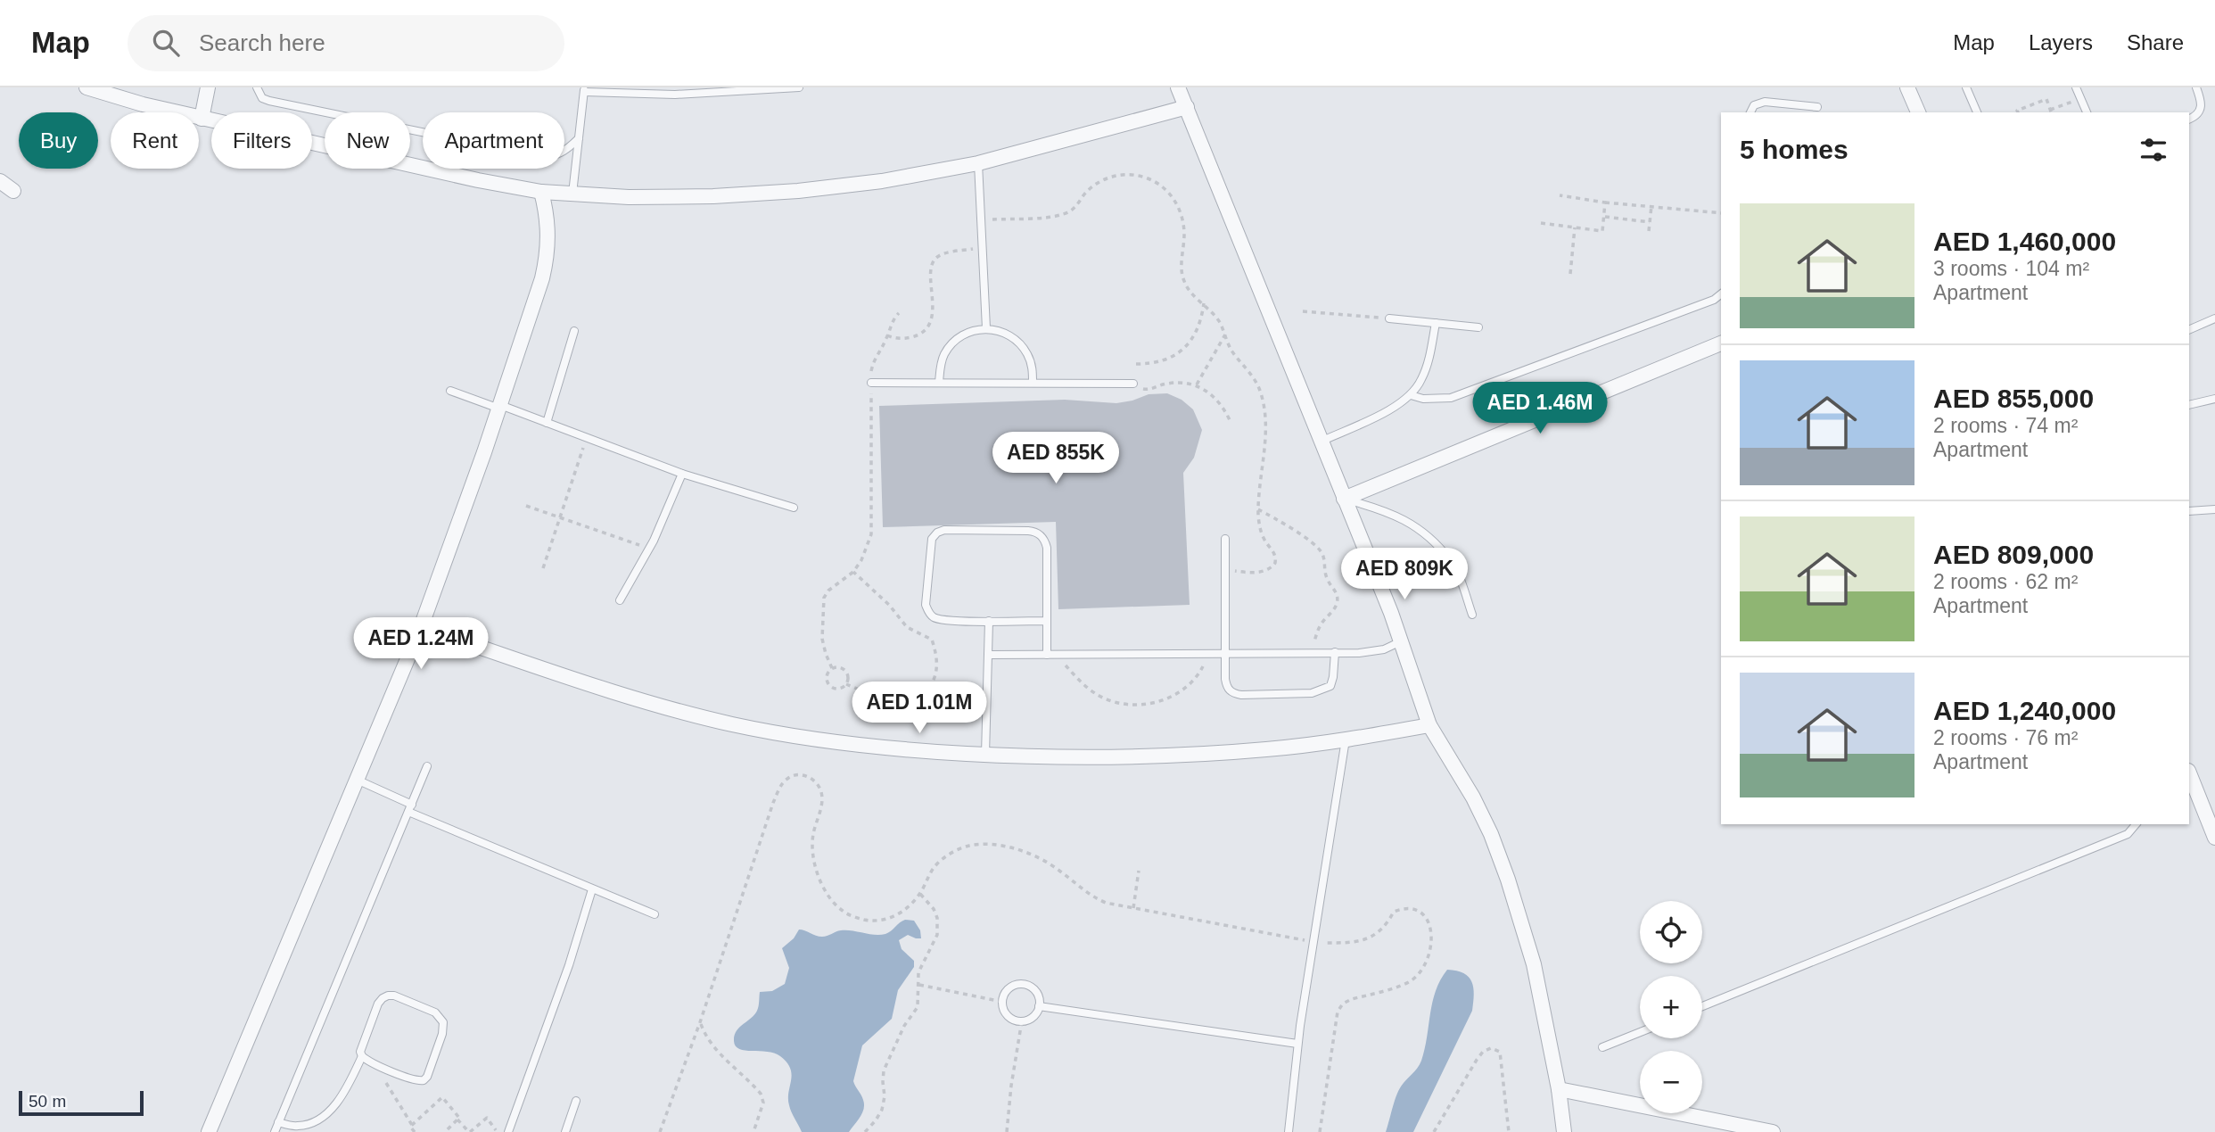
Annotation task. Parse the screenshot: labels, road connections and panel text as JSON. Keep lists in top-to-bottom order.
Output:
{
  "scale_bar": "50 m",
  "page": {
    "header": "Map",
    "search": "Search here",
    "nav": ["Map", "Layers", "Share"],
    "chip": [
      "Buy",
      "Rent",
      "Filters",
      "New",
      "Apartment"
    ],
    "heading": "5 homes",
    "list": [
      {
        "name": "AED 1,460,000",
        "note": "3 rooms · 104 m² · Apartment"
      },
      {
        "name": "AED 855,000",
        "note": "2 rooms · 74 m² · Apartment"
      },
      {
        "name": "AED 809,000",
        "note": "2 rooms · 62 m² · Apartment"
      },
      {
        "name": "AED 1,240,000",
        "note": "2 rooms · 76 m² · Apartment"
      }
    ],
    "price": [
      "AED 1.46M",
      "AED 855K",
      "AED 809K",
      "AED 1.24M",
      "AED 1.01M"
    ],
    "map_buttons": ["+", "−"],
    "scale": "50 m"
  }
}
